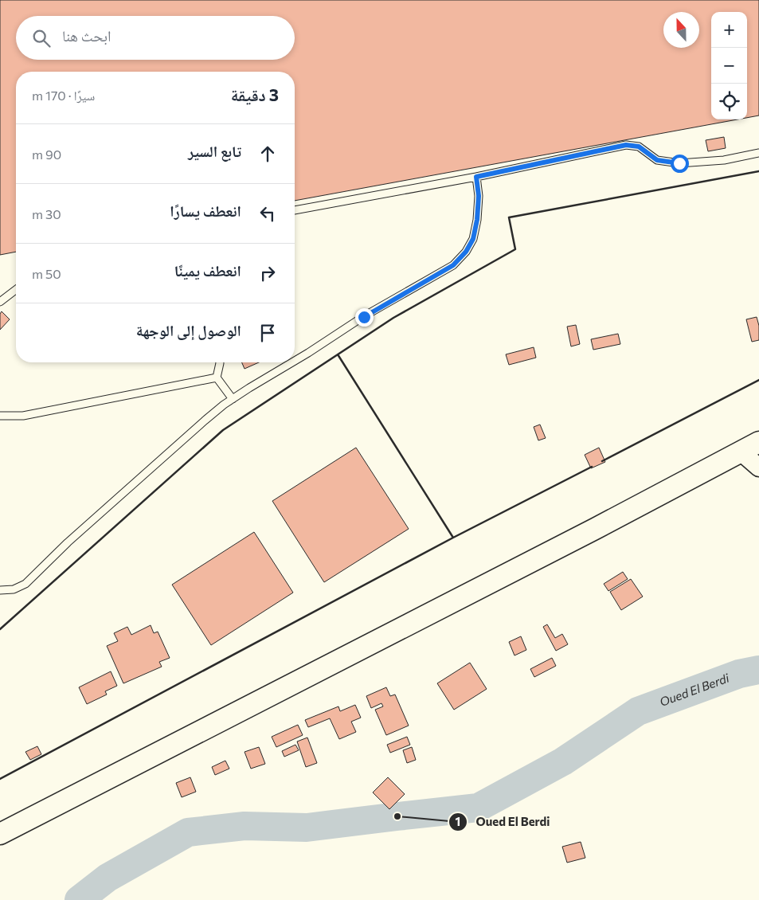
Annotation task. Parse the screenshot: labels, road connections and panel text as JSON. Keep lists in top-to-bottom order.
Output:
{
  "water": ["Oued El Berdi"],
  "places": ["Oued El Berdi"],
  "north": "top",
  "page": {
    "map_buttons": ["+", "−"],
    "search": "ابحث هنا",
    "heading": ["3 دقيقة", "سيرًا · 170 m"],
    "list": [
      ["تابع السير", "90 m"],
      ["انعطف يسارًا", "30 m"],
      ["انعطف يمينًا", "50 m"],
      "الوصول إلى الوجهة"
    ]
  }
}
